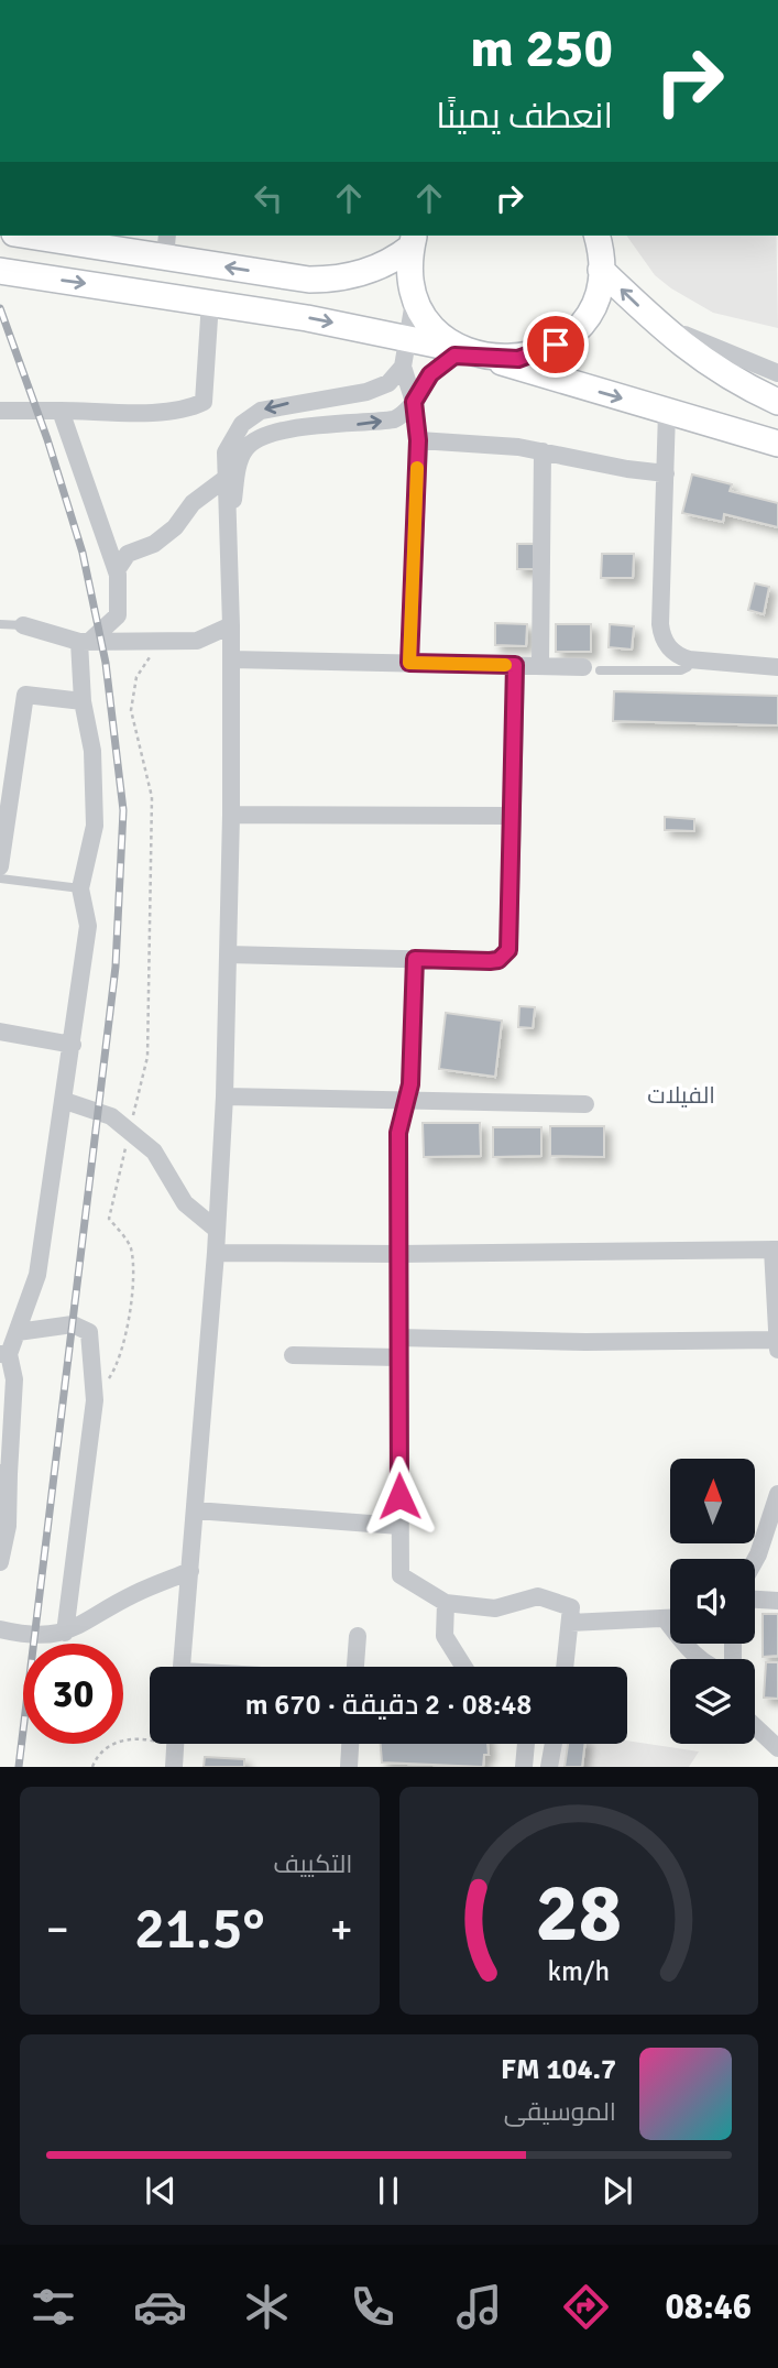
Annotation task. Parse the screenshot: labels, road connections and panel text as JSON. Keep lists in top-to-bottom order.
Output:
{
  "districts": ["الفيلات"],
  "north": "top",
  "page": {
    "turn": ["250 m", "انعطف يمينًا"],
    "limit": "30",
    "trip": "08:48 · 2 دقيقة · 670 m",
    "tile": "التكييف",
    "heat": ["−", "21.5°", "+"],
    "song": ["104.7 FM", "الموسيقى"],
    "tabs": "08:46",
    "gauge": ["28", "km/h"]
  }
}
